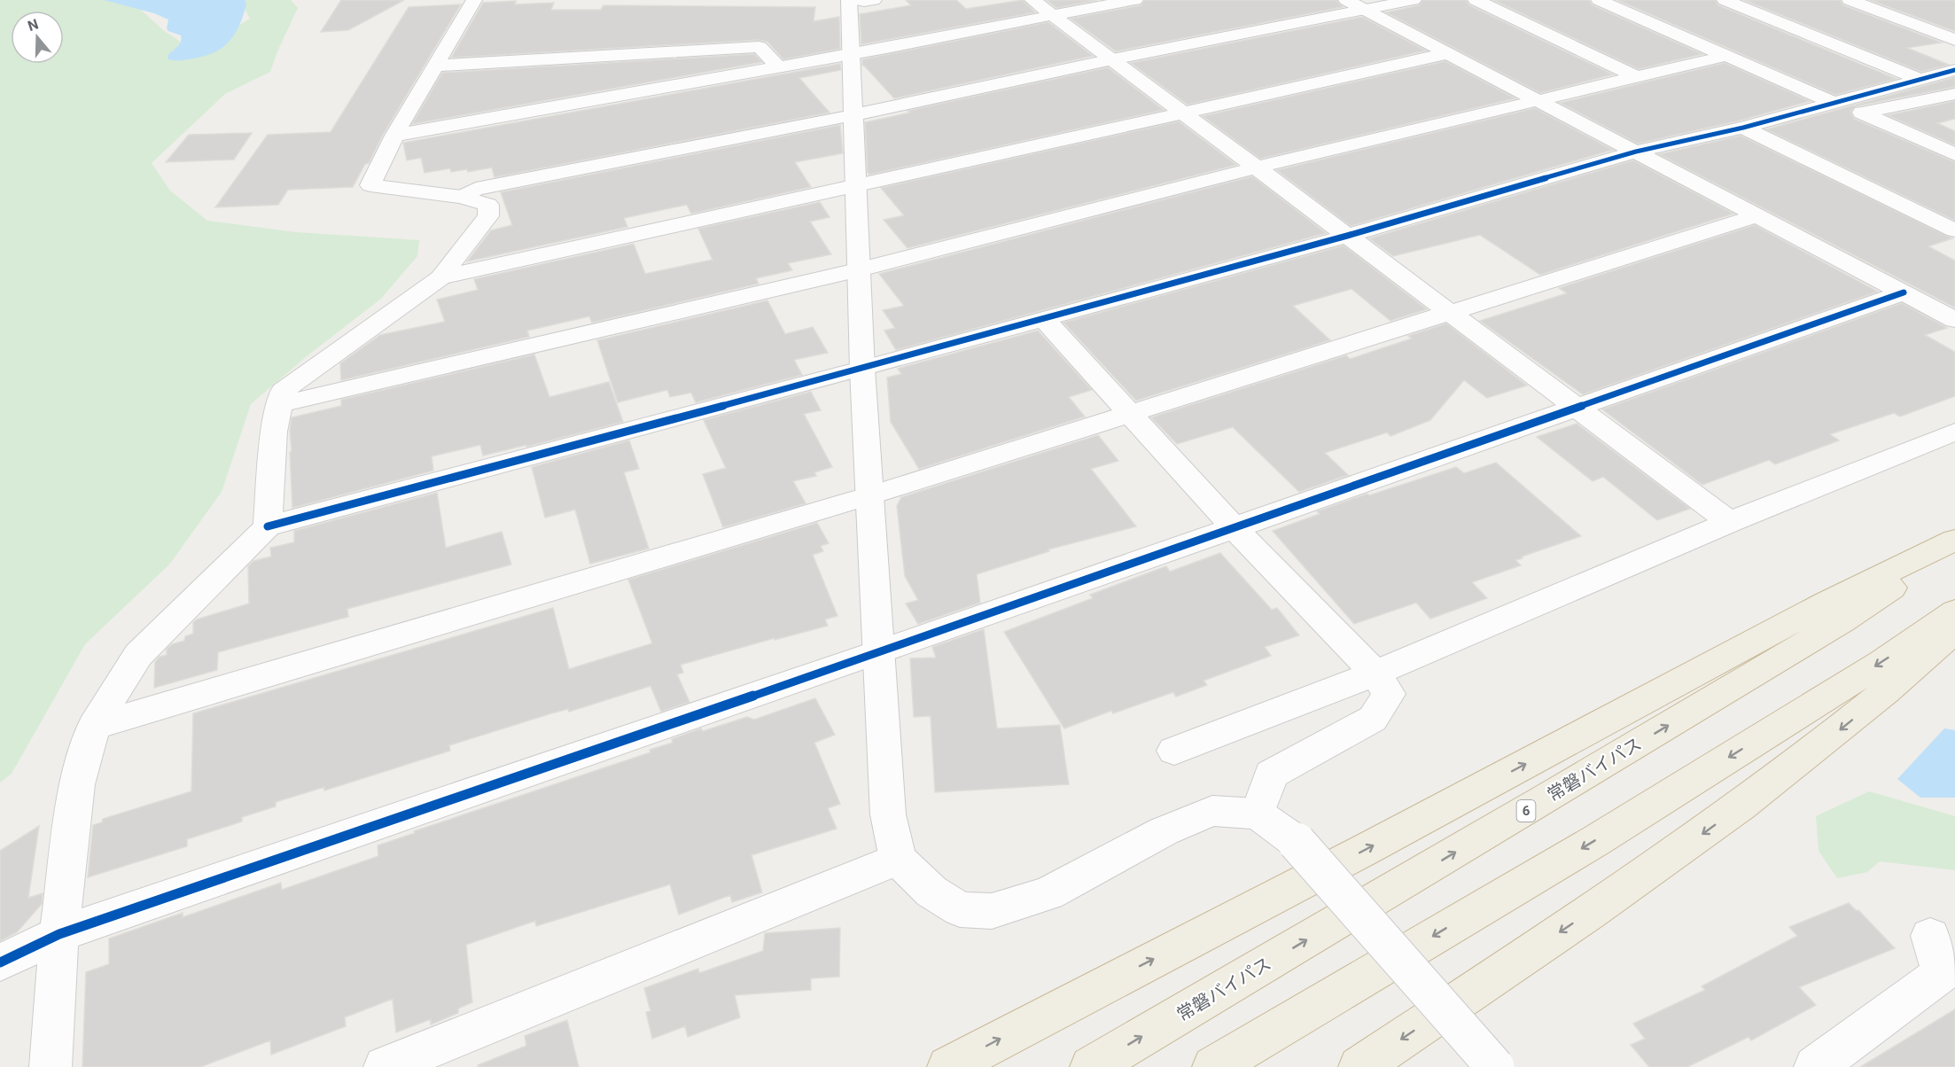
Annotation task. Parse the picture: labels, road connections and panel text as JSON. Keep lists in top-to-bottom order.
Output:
{
  "streets": {
    "highway": ["常磐バイパス", "6"]
  },
  "north": "top"
}
